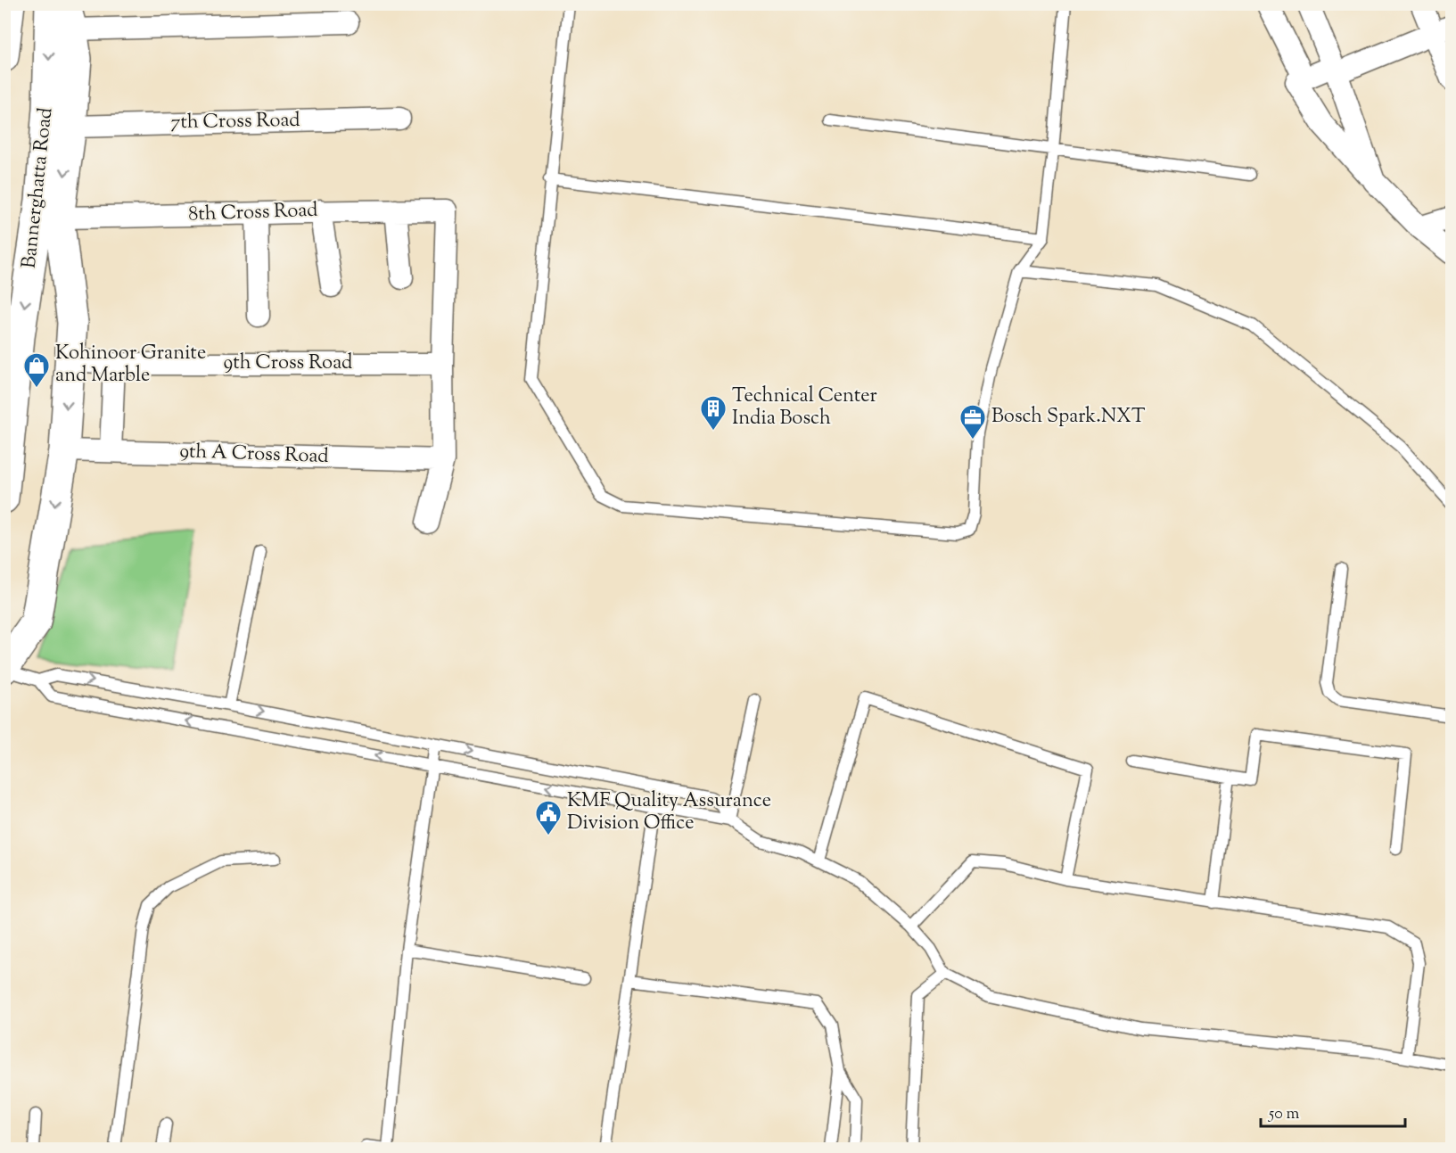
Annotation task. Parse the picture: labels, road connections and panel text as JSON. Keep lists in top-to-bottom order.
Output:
{
  "streets": {
    "street": [
      "7th Cross Road",
      "Bannerghatta Road",
      "8th Cross Road",
      "9th Cross Road",
      "9th A Cross Road"
    ]
  },
  "crossings": [
    ["8th Cross Road", "9th Cross Road"]
  ],
  "places": {
    "shop": ["Kohinoor Granite and Marble"],
    "building": ["Technical Center India Bosch"],
    "office": ["Bosch Spark.NXT"],
    "public building": ["KMF Quality Assurance Division Office"]
  },
  "scale_bar": "50 m"
}
